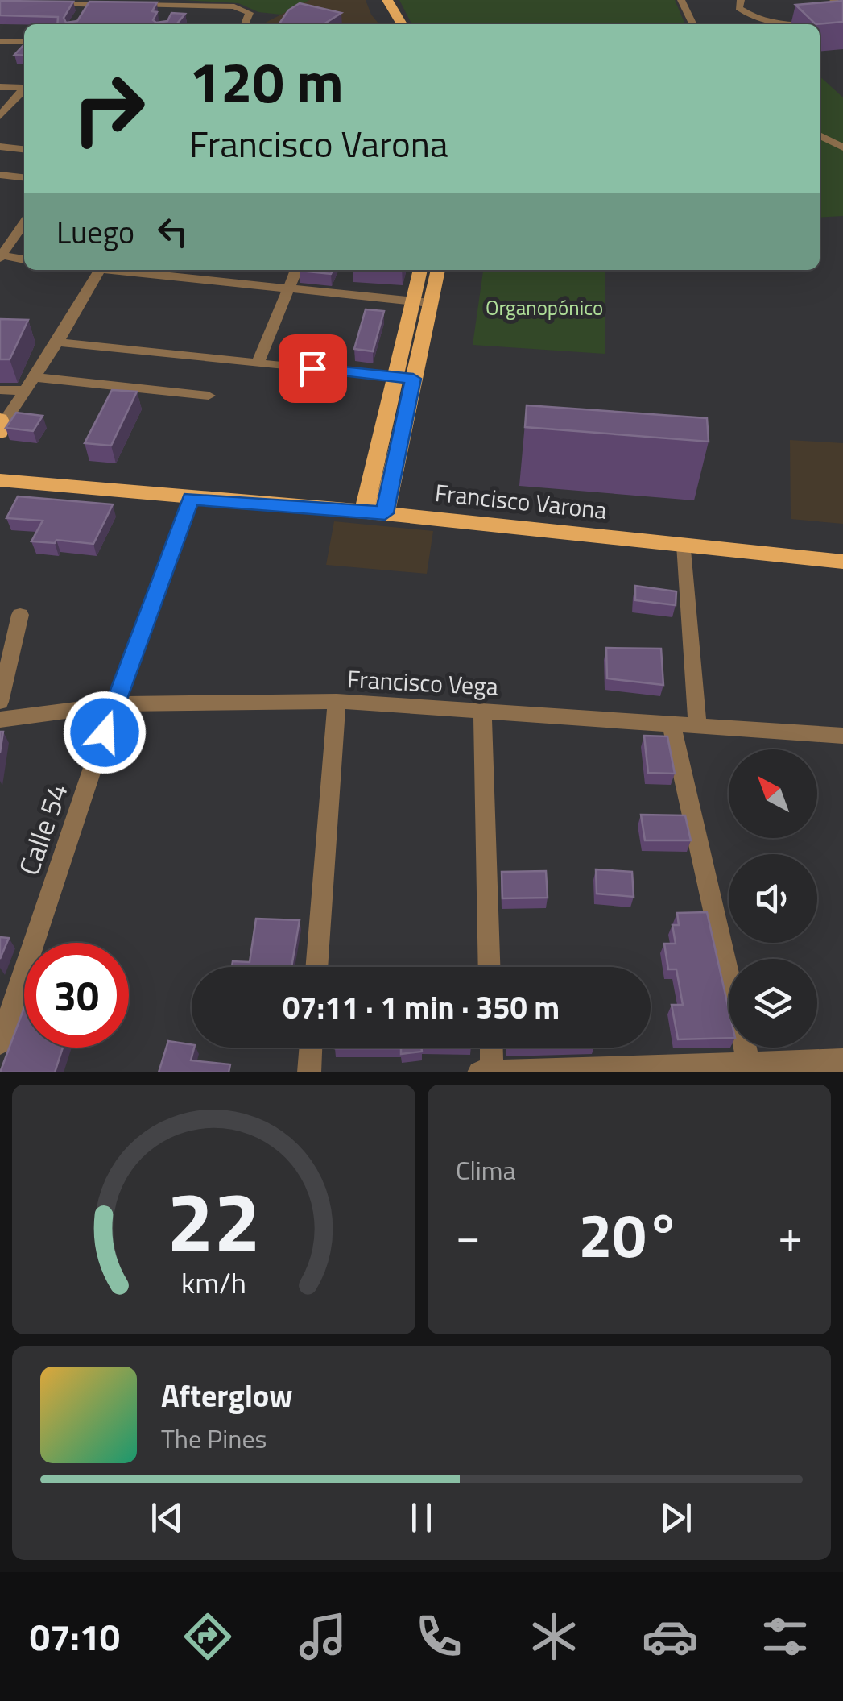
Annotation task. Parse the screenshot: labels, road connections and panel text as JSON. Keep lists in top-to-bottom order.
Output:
{
  "streets": {
    "main road": ["Francisco Varona"],
    "street": ["Francisco Vega", "Calle 54"]
  },
  "crossings": [
    ["Francisco Varona", "Calle 54"],
    ["Francisco Vega", "Calle 54"]
  ],
  "parks": ["Organopónico"],
  "north": "top left",
  "page": {
    "turn": ["120 m", "Francisco Varona"],
    "then": "Luego",
    "limit": "30",
    "trip": "07:11 · 1 min · 350 m",
    "tile": "Clima",
    "heat": ["−", "20°", "+"],
    "song": ["Afterglow", "The Pines"],
    "tabs": "07:10",
    "gauge": ["22", "km/h"]
  }
}
